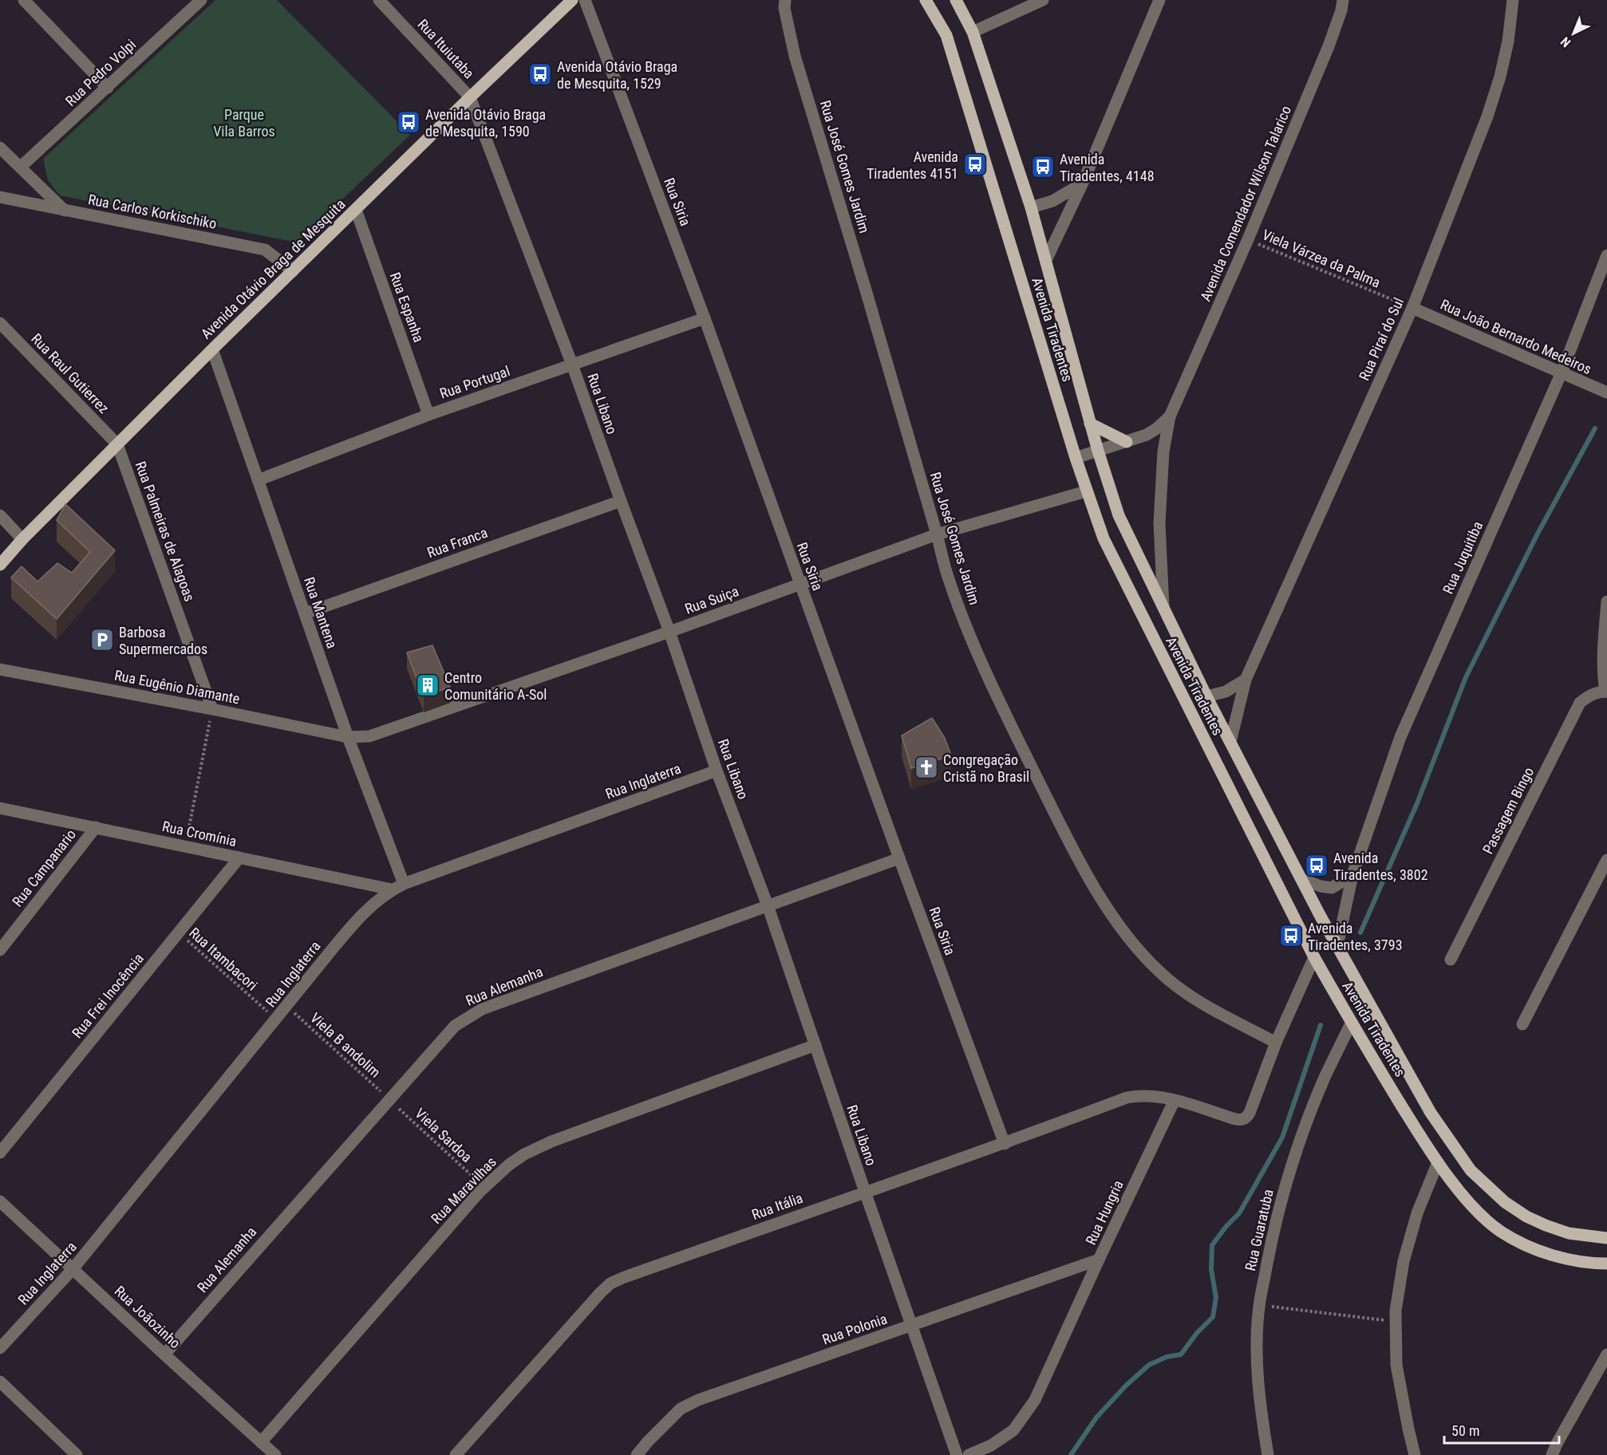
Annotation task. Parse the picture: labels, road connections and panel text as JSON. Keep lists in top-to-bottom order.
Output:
{
  "streets": {
    "main road": ["Avenida Otávio Braga de Mesquita", "Avenida Tiradentes"],
    "street": [
      "Rua Ituiutaba",
      "Rua Pedro Volpi",
      "Rua José Gomes Jardim",
      "Rua Siria",
      "Avenida Comendador Wilson Talarico",
      "Rua Carlos Korkischiko",
      "Rua Espanha",
      "Rua João Bernardo Medeiros",
      "Rua Piraí do Sul",
      "Rua Raul Gutierrez",
      "Rua Portugal",
      "Rua Libano",
      "Rua Palmeiras de Alagoas",
      "Rua Franca",
      "Rua Juquitiba",
      "Rua Suiça",
      "Rua Mantena",
      "Rua Eugênio Diamante",
      "Rua Inglaterra",
      "Passagem Bingo",
      "Rua Cromínia",
      "Rua Campanario",
      "Rua Alemanha",
      "Rua Frei Inocência",
      "Rua Maravilhas",
      "Rua Itália",
      "Rua Hungria",
      "Rua Guaratuba",
      "Rua Joãozinho",
      "Rua Polonia"
    ],
    "path": [
      "Viela Várzea da Palma",
      "Rua Itambacori",
      "Viela B andolim",
      "Viela Sardoa"
    ]
  },
  "crossings": [
    ["Rua Ituiutaba", "Avenida Otávio Braga de Mesquita"],
    ["Rua Ituiutaba", "Rua Libano"],
    ["Rua José Gomes Jardim", "Rua Suiça"],
    ["Rua Siria", "Rua Portugal"],
    ["Rua Siria", "Rua Suiça"],
    ["Rua Siria", "Rua Alemanha"],
    ["Rua Siria", "Rua Itália"],
    ["Avenida Comendador Wilson Talarico", "Viela Várzea da Palma"],
    ["Avenida Comendador Wilson Talarico", "Avenida Tiradentes"],
    ["Rua Carlos Korkischiko", "Avenida Otávio Braga de Mesquita"],
    ["Viela Várzea da Palma", "Rua João Bernardo Medeiros"],
    ["Viela Várzea da Palma", "Rua Piraí do Sul"],
    ["Avenida Otávio Braga de Mesquita", "Rua Espanha"],
    ["Avenida Otávio Braga de Mesquita", "Rua Raul Gutierrez"],
    ["Avenida Otávio Braga de Mesquita", "Rua Libano"],
    ["Avenida Otávio Braga de Mesquita", "Rua Palmeiras de Alagoas"],
    ["Avenida Otávio Braga de Mesquita", "Rua Mantena"],
    ["Rua Espanha", "Rua Portugal"],
    ["Avenida Tiradentes", "Rua Piraí do Sul"],
    ["Avenida Tiradentes", "Rua Juquitiba"],
    ["Avenida Tiradentes", "Rua Suiça"],
    ["Avenida Tiradentes", "Rua Guaratuba"],
    ["Rua João Bernardo Medeiros", "Rua Piraí do Sul"],
    ["Rua João Bernardo Medeiros", "Rua Juquitiba"],
    ["Rua Raul Gutierrez", "Rua Palmeiras de Alagoas"],
    ["Rua Portugal", "Rua Libano"],
    ["Rua Portugal", "Rua Mantena"],
    ["Rua Libano", "Rua Franca"],
    ["Rua Libano", "Rua Suiça"],
    ["Rua Libano", "Rua Inglaterra"],
    ["Rua Libano", "Rua Alemanha"],
    ["Rua Libano", "Rua Maravilhas"],
    ["Rua Libano", "Rua Itália"],
    ["Rua Libano", "Rua Polonia"],
    ["Rua Palmeiras de Alagoas", "Rua Eugênio Diamante"],
    ["Rua Franca", "Rua Mantena"],
    ["Rua Suiça", "Rua Mantena"],
    ["Rua Suiça", "Rua Eugênio Diamante"],
    ["Rua Mantena", "Rua Eugênio Diamante"],
    ["Rua Mantena", "Rua Inglaterra"],
    ["Rua Inglaterra", "Rua Cromínia"],
    ["Rua Inglaterra", "Rua Itambacori"],
    ["Rua Inglaterra", "Viela B andolim"],
    ["Rua Inglaterra", "Rua Joãozinho"],
    ["Rua Cromínia", "Rua Campanario"],
    ["Rua Cromínia", "Rua Frei Inocência"],
    ["Rua Itambacori", "Rua Frei Inocência"],
    ["Rua Alemanha", "Viela B andolim"],
    ["Rua Alemanha", "Viela Sardoa"],
    ["Rua Alemanha", "Rua Joãozinho"],
    ["Viela B andolim", "Viela Sardoa"],
    ["Viela Sardoa", "Rua Maravilhas"],
    ["Rua Maravilhas", "Rua Joãozinho"],
    ["Rua Itália", "Rua Hungria"],
    ["Rua Hungria", "Rua Polonia"]
  ],
  "parks": ["Parque Vila Barros"],
  "places": {
    "bus stop": [
      "Avenida Otávio Braga de Mesquita, 1529",
      "Avenida Otávio Braga de Mesquita, 1590",
      "Avenida Tiradentes 4151",
      "Avenida Tiradentes, 4148",
      "Avenida Tiradentes, 3802",
      "Avenida Tiradentes, 3793"
    ],
    "parking": ["Barbosa Supermercados"],
    "building": ["Centro Comunitário A-Sol"],
    "church": ["Congregação Cristã no Brasil"]
  },
  "scale_bar": "50 m",
  "north": "bottom left"
}
